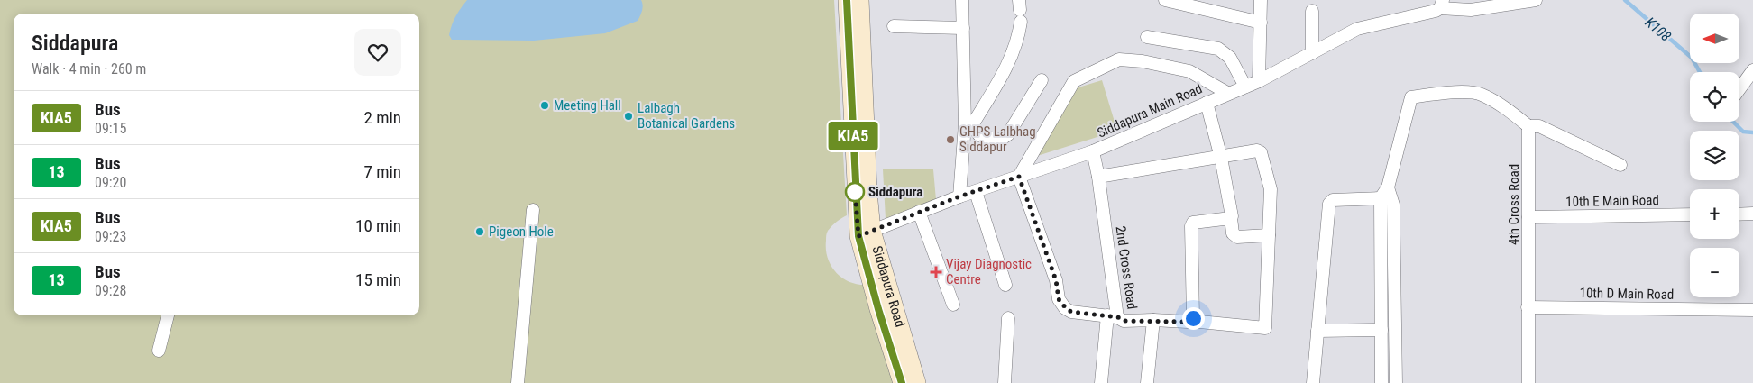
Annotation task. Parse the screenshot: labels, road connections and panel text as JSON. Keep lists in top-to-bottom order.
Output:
{
  "streets": {
    "main road": ["Siddapura Road"],
    "street": [
      "Siddapura Main Road",
      "10th E Main Road",
      "4th Cross Road",
      "2nd Cross Road",
      "10th D Main Road"
    ]
  },
  "crossings": [
    ["Siddapura Main Road", "2nd Cross Road"],
    ["Siddapura Main Road", "Siddapura Road"],
    ["10th E Main Road", "4th Cross Road"],
    ["4th Cross Road", "10th D Main Road"]
  ],
  "water": ["K108"],
  "places": {
    "other": [
      "Meeting Hall",
      "Lalbagh Botanical Gardens",
      "GHPS Lalbhag Siddapur",
      "Siddapura",
      "Pigeon Hole"
    ],
    "health": ["Vijay Diagnostic Centre"]
  },
  "lines": ["bus line KIA5"],
  "north": "left",
  "page": {
    "on_map": "KIA5",
    "map_buttons": ["+", "−"],
    "heading": ["Siddapura", "Walk · 4 min · 260 m"],
    "list": [
      {
        "mark": "KIA5",
        "name": "Bus",
        "note": "09:15",
        "value": "2 min"
      },
      {
        "mark": "13",
        "name": "Bus",
        "note": "09:20",
        "value": "7 min"
      },
      {
        "mark": "KIA5",
        "name": "Bus",
        "note": "09:23",
        "value": "10 min"
      },
      {
        "mark": "13",
        "name": "Bus",
        "note": "09:28",
        "value": "15 min"
      }
    ]
  }
}
